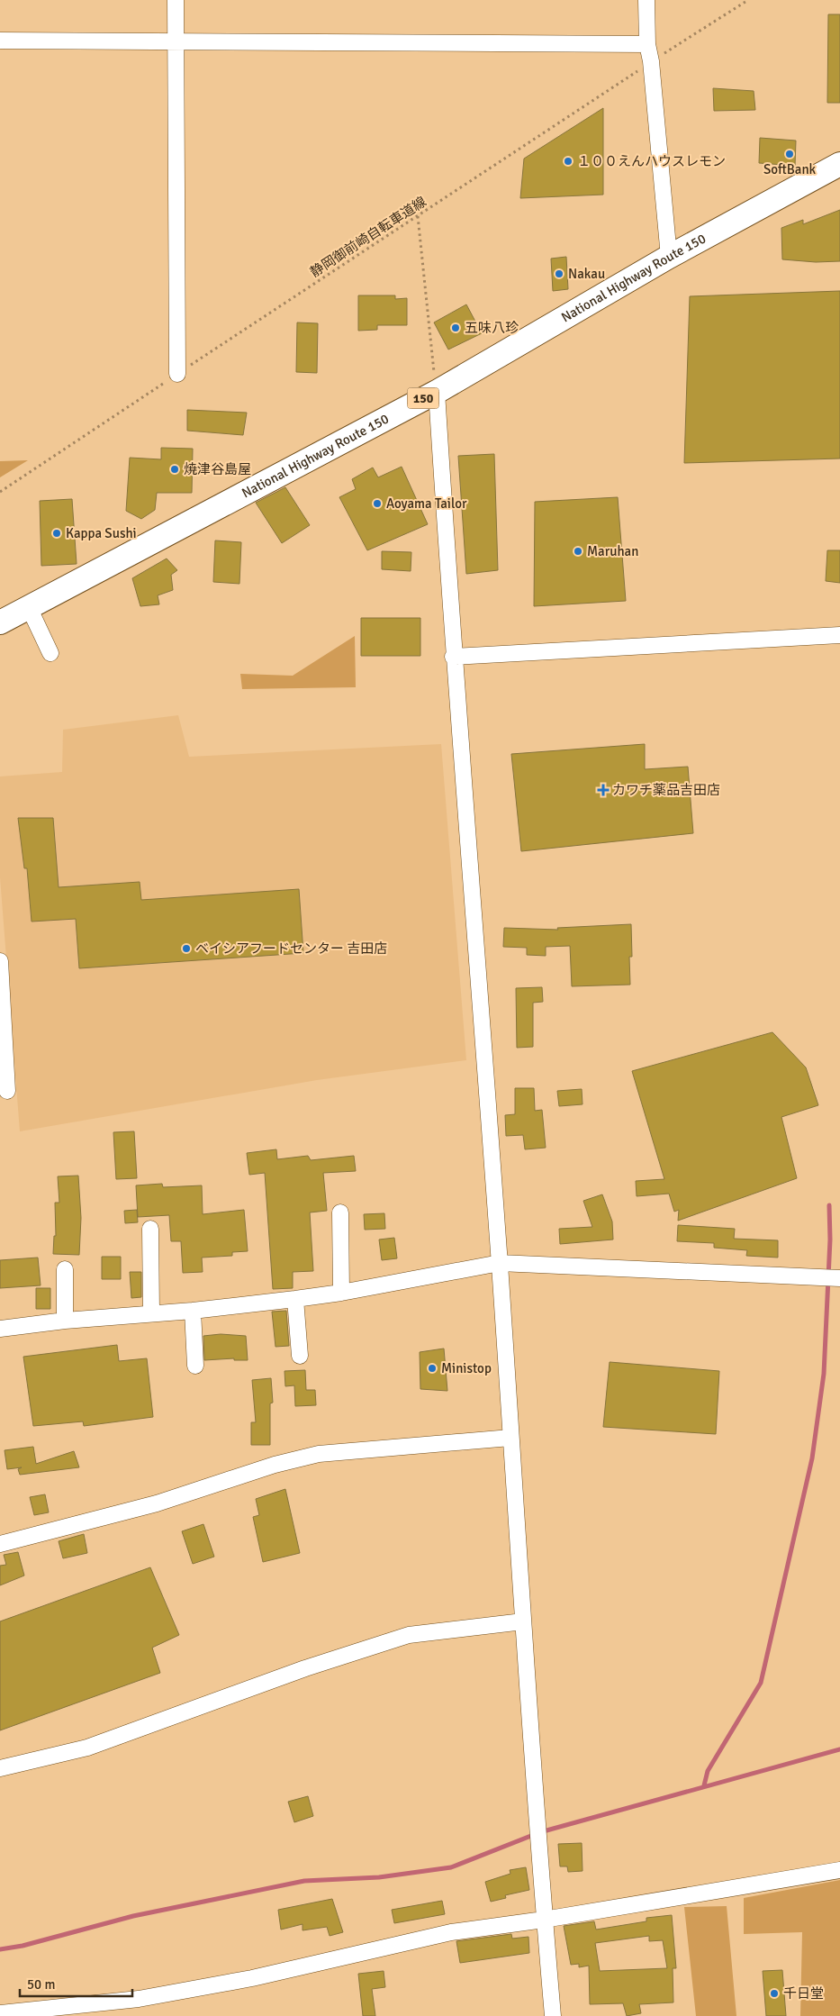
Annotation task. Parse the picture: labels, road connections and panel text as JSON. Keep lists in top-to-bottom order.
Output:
{
  "streets": {
    "highway": ["National Highway Route 150", "150"],
    "path": ["静岡御前崎自転車道線"]
  },
  "places": {
    "other": [
      "SoftBank",
      "１００えんハウスレモン",
      "Nakau",
      "五味八珍",
      "焼津谷島屋",
      "Aoyama Tailor",
      "Kappa Sushi",
      "Maruhan",
      "ベイシアフードセンター 吉田店",
      "Ministop",
      "千日堂"
    ],
    "health": ["カワチ薬品吉田店"]
  },
  "scale_bar": "50 m"
}
